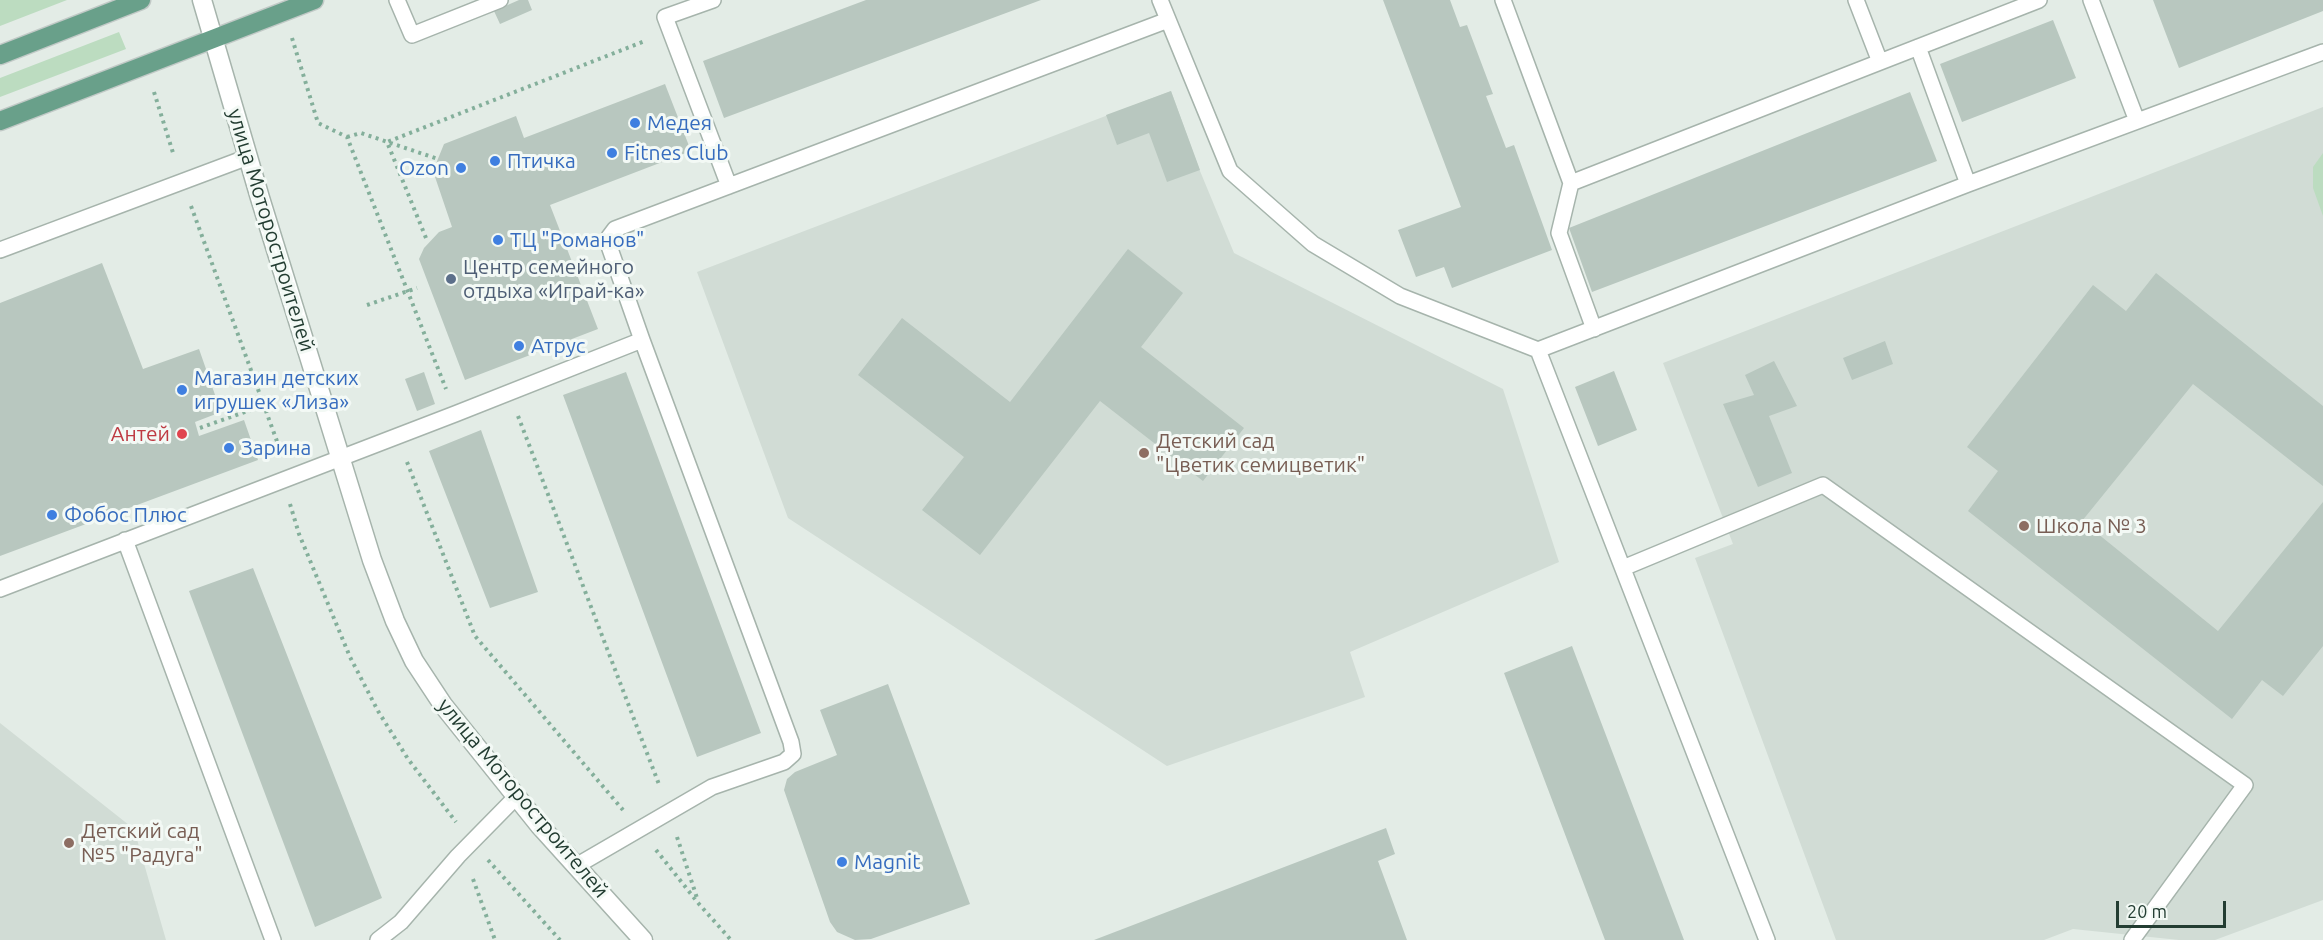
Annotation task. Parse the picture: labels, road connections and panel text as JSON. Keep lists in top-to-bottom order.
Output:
{
  "streets": {
    "street": ["улица Моторостроителей"]
  },
  "places": [
    "Медея",
    "Fitnes Club",
    "Птичка",
    "Ozon",
    "ТЦ \"Романов\"",
    "Центр семейного отдыха «Играй-ка»",
    "Атрус",
    "Магазин детских игрушек «Лиза»",
    "Антей",
    "Зарина",
    "Детский сад \"Цветик семицветик\"",
    "Фобос Плюс",
    "Школа № 3",
    "Детский сад №5 \"Радуга\"",
    "Magnit"
  ],
  "scale_bar": "20 m"
}
